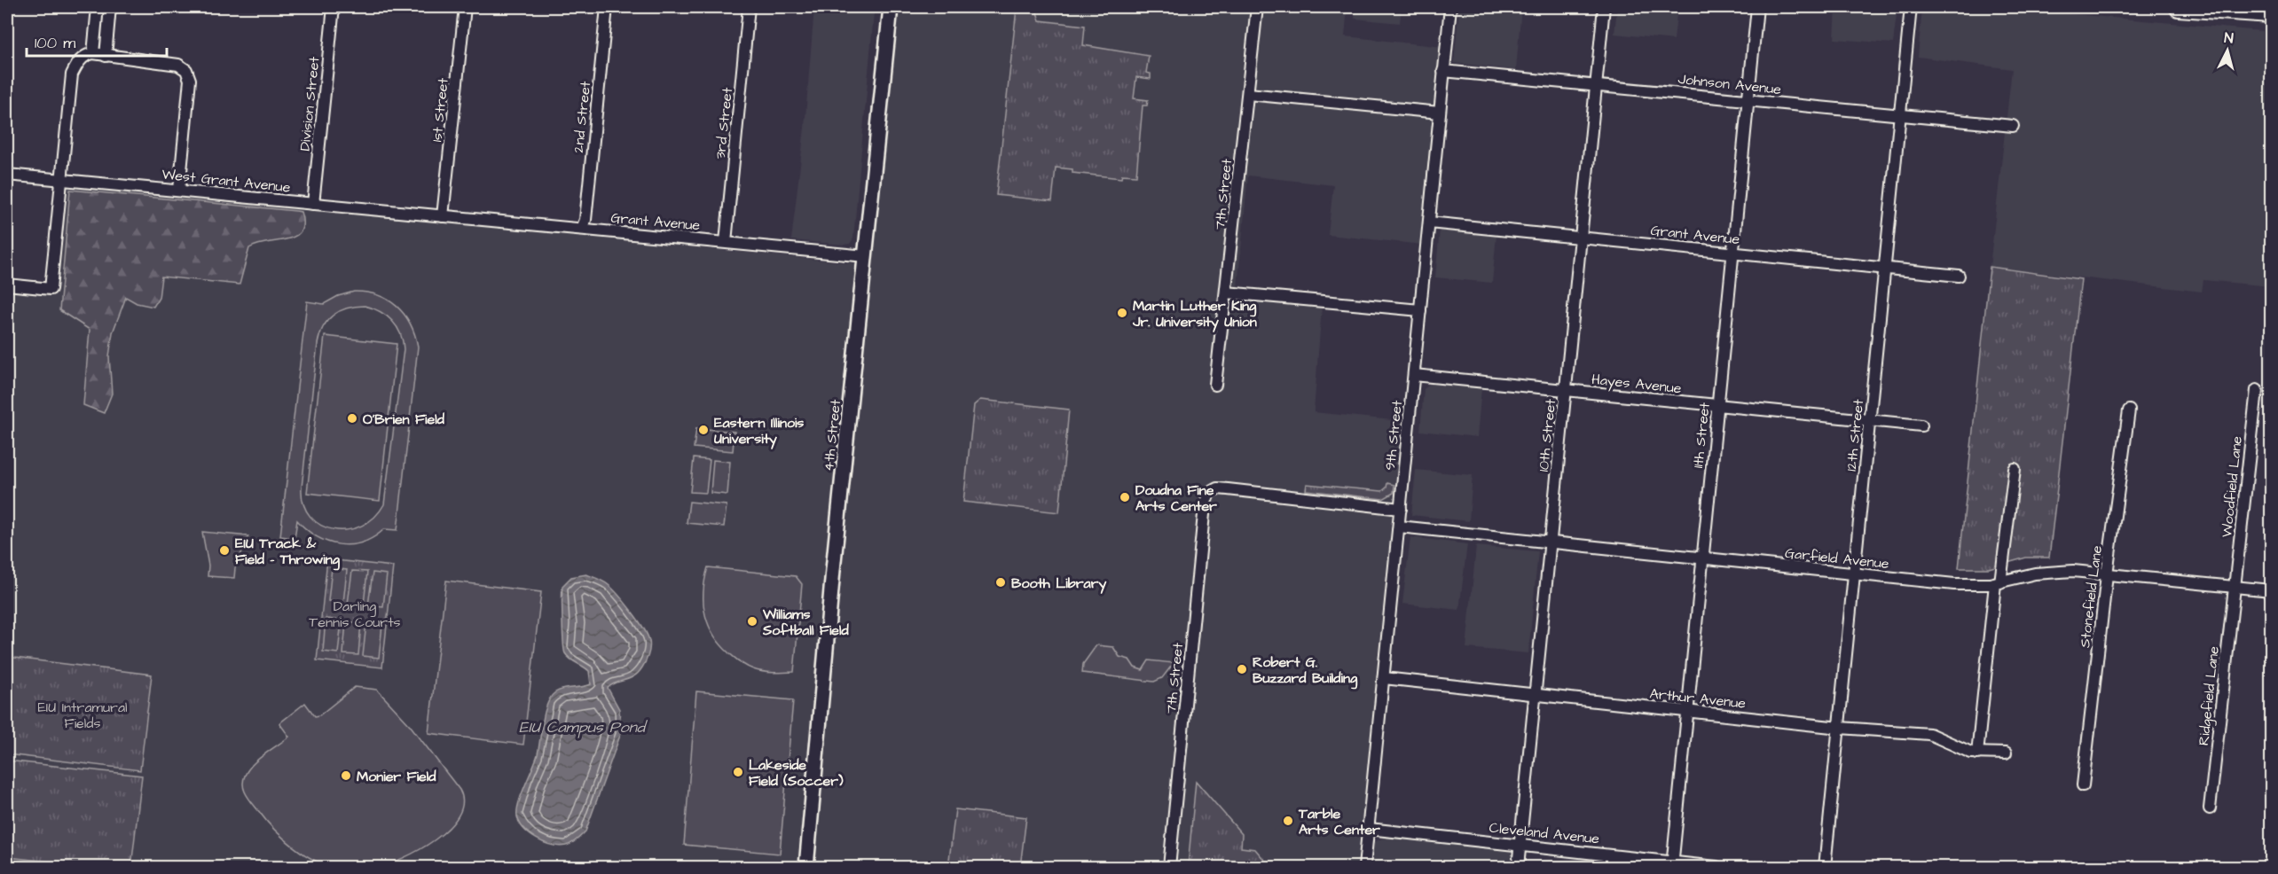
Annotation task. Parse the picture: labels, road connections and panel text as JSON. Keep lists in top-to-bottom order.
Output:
{
  "streets": {
    "street": [
      "Johnson Avenue",
      "Division Street",
      "1st Street",
      "2nd Street",
      "3rd Street",
      "West Grant Avenue",
      "7th Street",
      "Grant Avenue",
      "Hayes Avenue",
      "4th Street",
      "9th Street",
      "10th Street",
      "11th Street",
      "12th Street",
      "Woodfield Lane",
      "Garfield Avenue",
      "Stonefield Lane",
      "Ridgefield Lane",
      "Arthur Avenue",
      "Cleveland Avenue"
    ]
  },
  "crossings": [
    ["Johnson Avenue", "9th Street"],
    ["Johnson Avenue", "10th Street"],
    ["Johnson Avenue", "11th Street"],
    ["Johnson Avenue", "12th Street"],
    ["Division Street", "West Grant Avenue"],
    ["1st Street", "West Grant Avenue"],
    ["1st Street", "Grant Avenue"],
    ["2nd Street", "Grant Avenue"],
    ["3rd Street", "Grant Avenue"],
    ["West Grant Avenue", "Grant Avenue"],
    ["7th Street", "9th Street"],
    ["Grant Avenue", "4th Street"],
    ["Grant Avenue", "9th Street"],
    ["Grant Avenue", "10th Street"],
    ["Grant Avenue", "11th Street"],
    ["Grant Avenue", "12th Street"],
    ["Hayes Avenue", "9th Street"],
    ["Hayes Avenue", "10th Street"],
    ["Hayes Avenue", "11th Street"],
    ["Hayes Avenue", "12th Street"],
    ["9th Street", "Garfield Avenue"],
    ["9th Street", "Arthur Avenue"],
    ["9th Street", "Cleveland Avenue"],
    ["10th Street", "Garfield Avenue"],
    ["10th Street", "Arthur Avenue"],
    ["10th Street", "Cleveland Avenue"],
    ["11th Street", "Garfield Avenue"],
    ["11th Street", "Arthur Avenue"],
    ["11th Street", "Cleveland Avenue"],
    ["12th Street", "Garfield Avenue"],
    ["12th Street", "Arthur Avenue"],
    ["Woodfield Lane", "Garfield Avenue"],
    ["Woodfield Lane", "Ridgefield Lane"],
    ["Garfield Avenue", "Stonefield Lane"],
    ["Garfield Avenue", "Ridgefield Lane"]
  ],
  "water": ["EIU Campus Pond"],
  "parks": ["Darling Tennis Courts", "EIU Intramural Fields"],
  "places": [
    "Martin Luther King Jr. University Union",
    "O'Brien Field",
    "Eastern Illinois University",
    "Doudna Fine Arts Center",
    "EIU Track & Field - Throwing",
    "Booth Library",
    "Williams Softball Field",
    "Robert G. Buzzard Building",
    "Lakeside Field (Soccer)",
    "Monier Field",
    "Tarble Arts Center"
  ],
  "scale_bar": "100 m",
  "north": "top"
}
